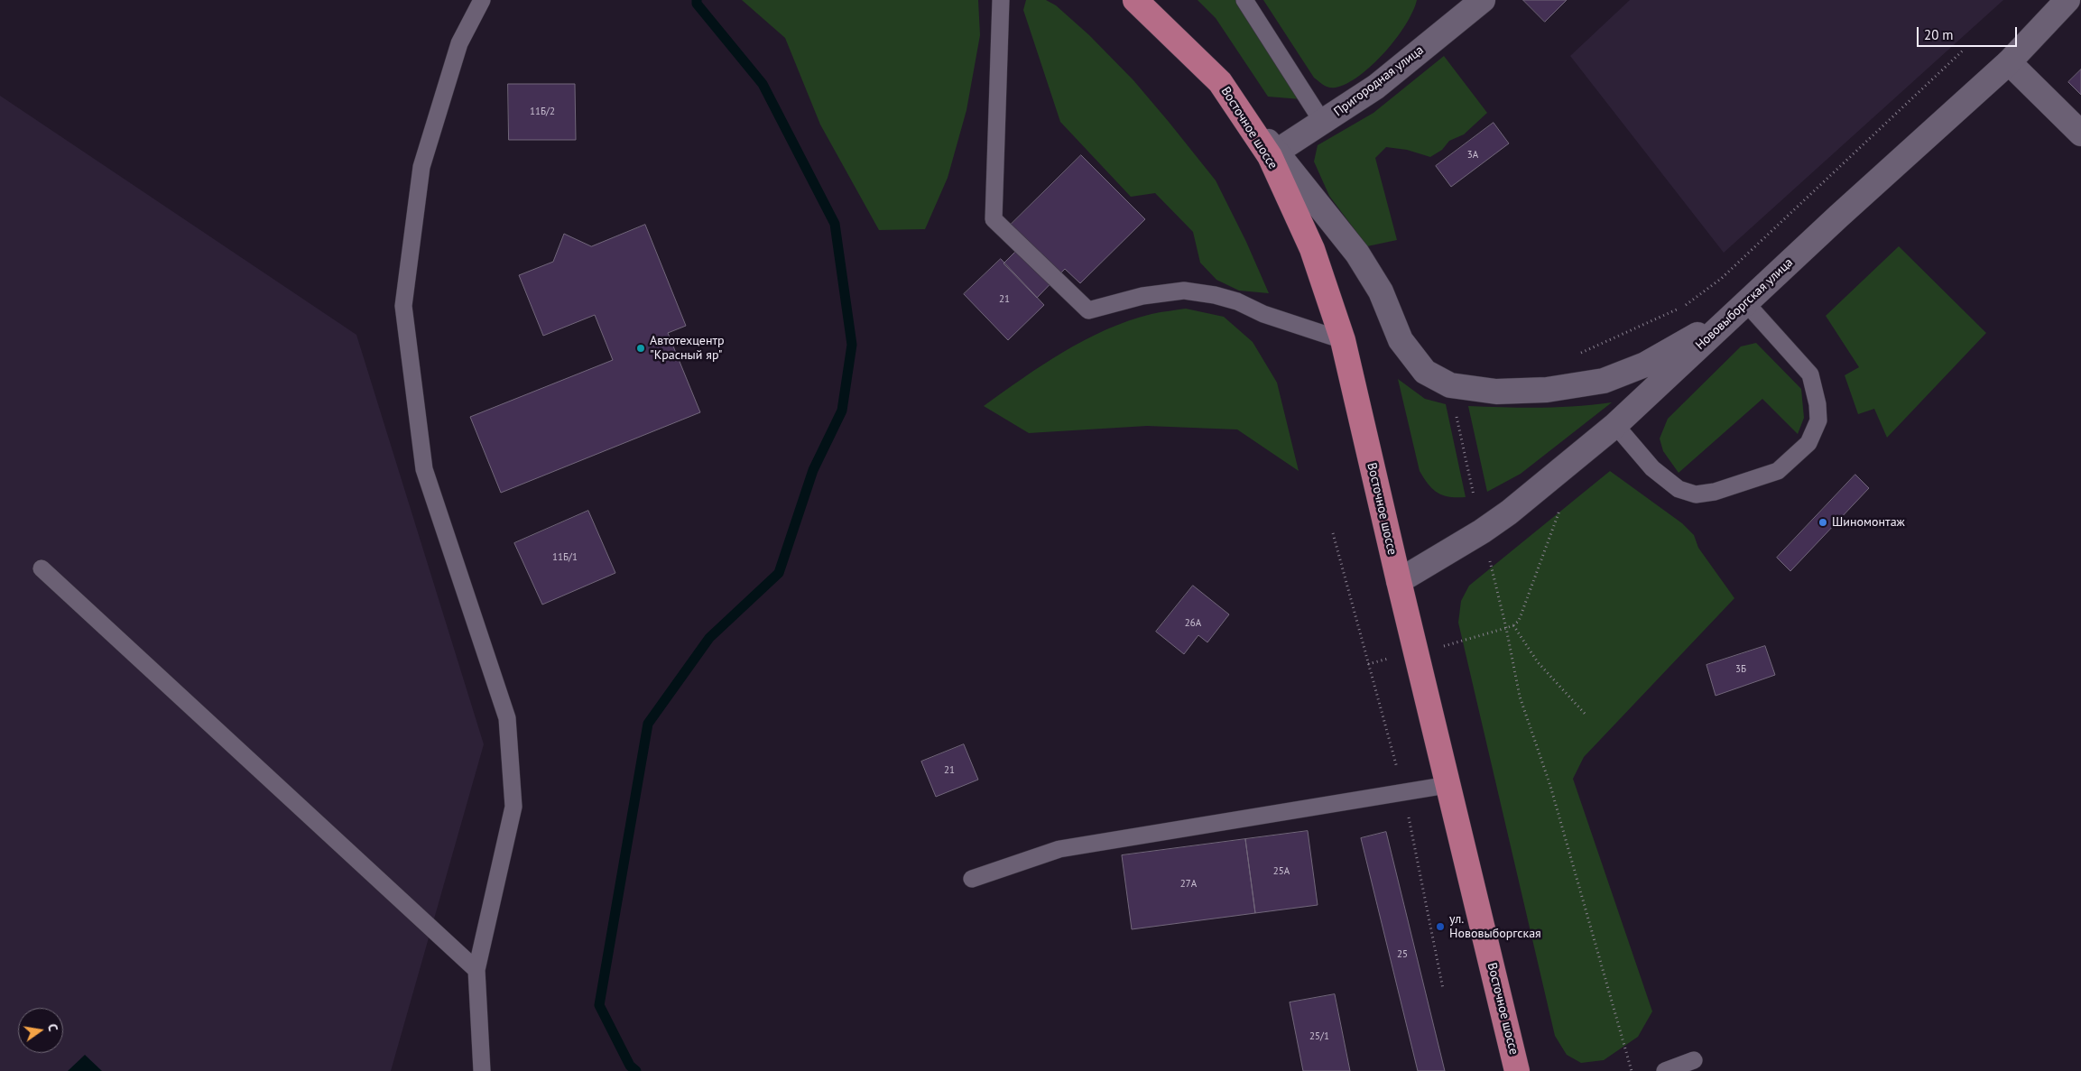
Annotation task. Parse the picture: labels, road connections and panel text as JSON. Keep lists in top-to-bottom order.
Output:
{
  "streets": {
    "main road": ["Восточное шоссе"],
    "street": ["Пригородная улица", "Нововыборгская улица"]
  },
  "crossings": [
    ["Пригородная улица", "Восточное шоссе"],
    ["Восточное шоссе", "Нововыборгская улица"]
  ],
  "places": ["Автотехцентр \"Красный яр\"", "Шиномонтаж", "ул. Нововыборгская"],
  "house_numbers": [
    "11Б/2",
    "3А",
    "21",
    "11Б/1",
    "26А",
    "3Б",
    "21",
    "25А",
    "27А",
    "25",
    "25/1"
  ],
  "scale_bar": "20 m",
  "north": "right"
}
